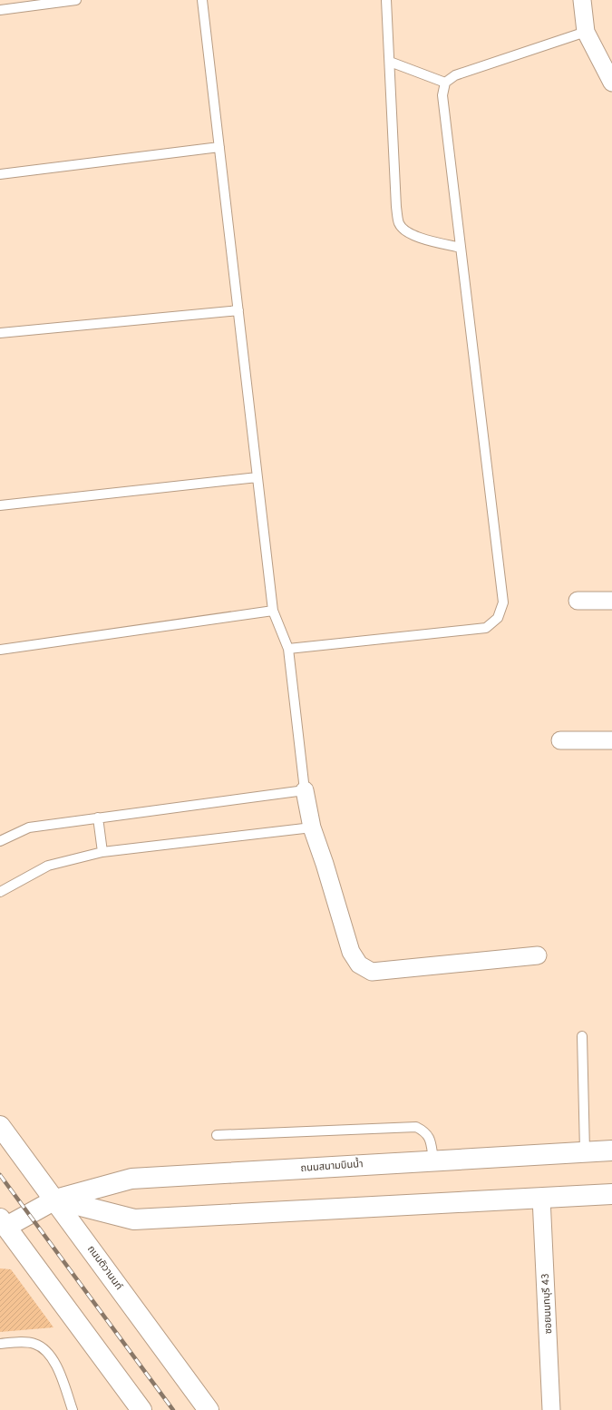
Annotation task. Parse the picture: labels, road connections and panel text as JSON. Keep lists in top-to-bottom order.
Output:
{
  "streets": {
    "main road": ["ถนนสนามบินน้ำ", "ถนนติวานนท์"],
    "street": ["ซอยนนทบุรี 43"]
  },
  "crossings": [
    ["ถนนสนามบินน้ำ", "ถนนติวานนท์"]
  ]
}
